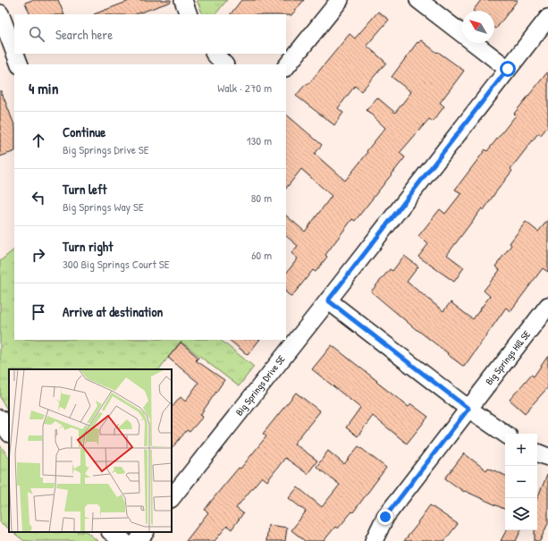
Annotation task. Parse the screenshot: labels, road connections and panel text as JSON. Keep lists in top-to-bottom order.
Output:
{
  "streets": {
    "street": ["Big Springs Hill SE", "Big Springs Drive SE"]
  },
  "north": "top left",
  "page": {
    "search": "Search here",
    "heading": ["4 min", "Walk · 270 m"],
    "list": [
      ["Continue", "Big Springs Drive SE", "130 m"],
      ["Turn left", "Big Springs Way SE", "80 m"],
      ["Turn right", "300 Big Springs Court SE", "60 m"],
      "Arrive at destination"
    ],
    "map_buttons": ["+", "−"]
  }
}
